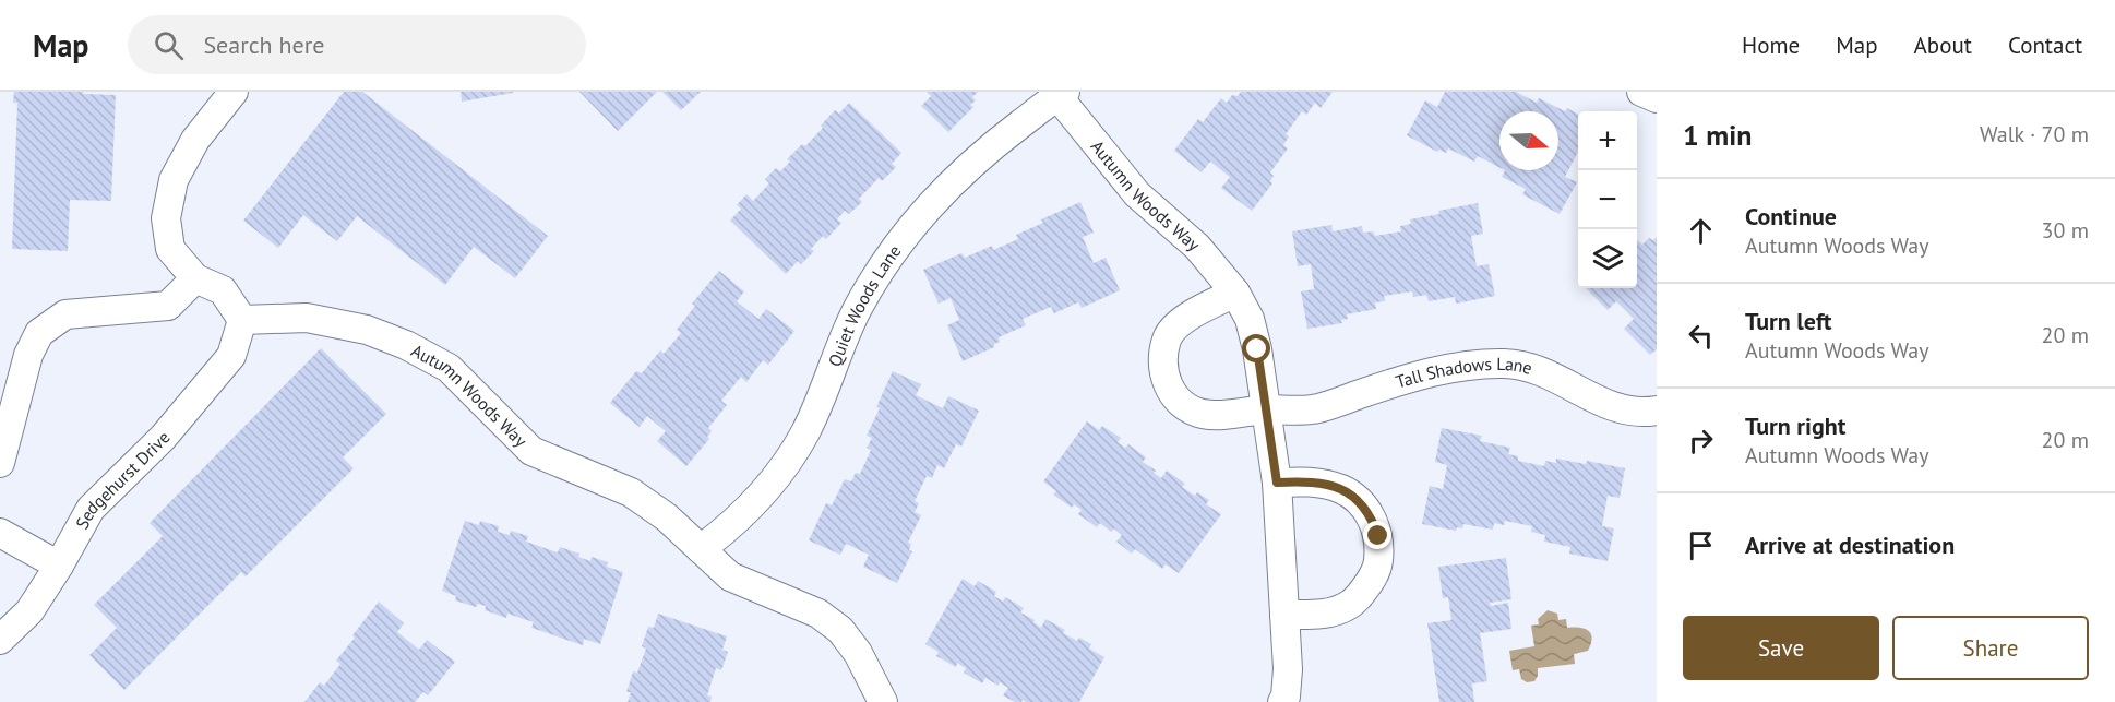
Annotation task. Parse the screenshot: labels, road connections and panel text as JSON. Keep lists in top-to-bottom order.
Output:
{
  "streets": {
    "street": [
      "Autumn Woods Way",
      "Quiet Woods Lane",
      "Tall Shadows Lane",
      "Sedgehurst Drive"
    ]
  },
  "crossings": [
    ["Autumn Woods Way", "Quiet Woods Lane"],
    ["Autumn Woods Way", "Tall Shadows Lane"],
    ["Autumn Woods Way", "Sedgehurst Drive"]
  ],
  "north": "right",
  "page": {
    "header": "Map",
    "search": "Search here",
    "nav": [
      "Home",
      "Map",
      "About",
      "Contact"
    ],
    "heading": ["1 min", "Walk · 70 m"],
    "map_buttons": ["+", "−"],
    "list": [
      ["Continue", "Autumn Woods Way", "30 m"],
      ["Turn left", "Autumn Woods Way", "20 m"],
      ["Turn right", "Autumn Woods Way", "20 m"],
      "Arrive at destination"
    ],
    "buttons": ["Save", "Share"]
  }
}
